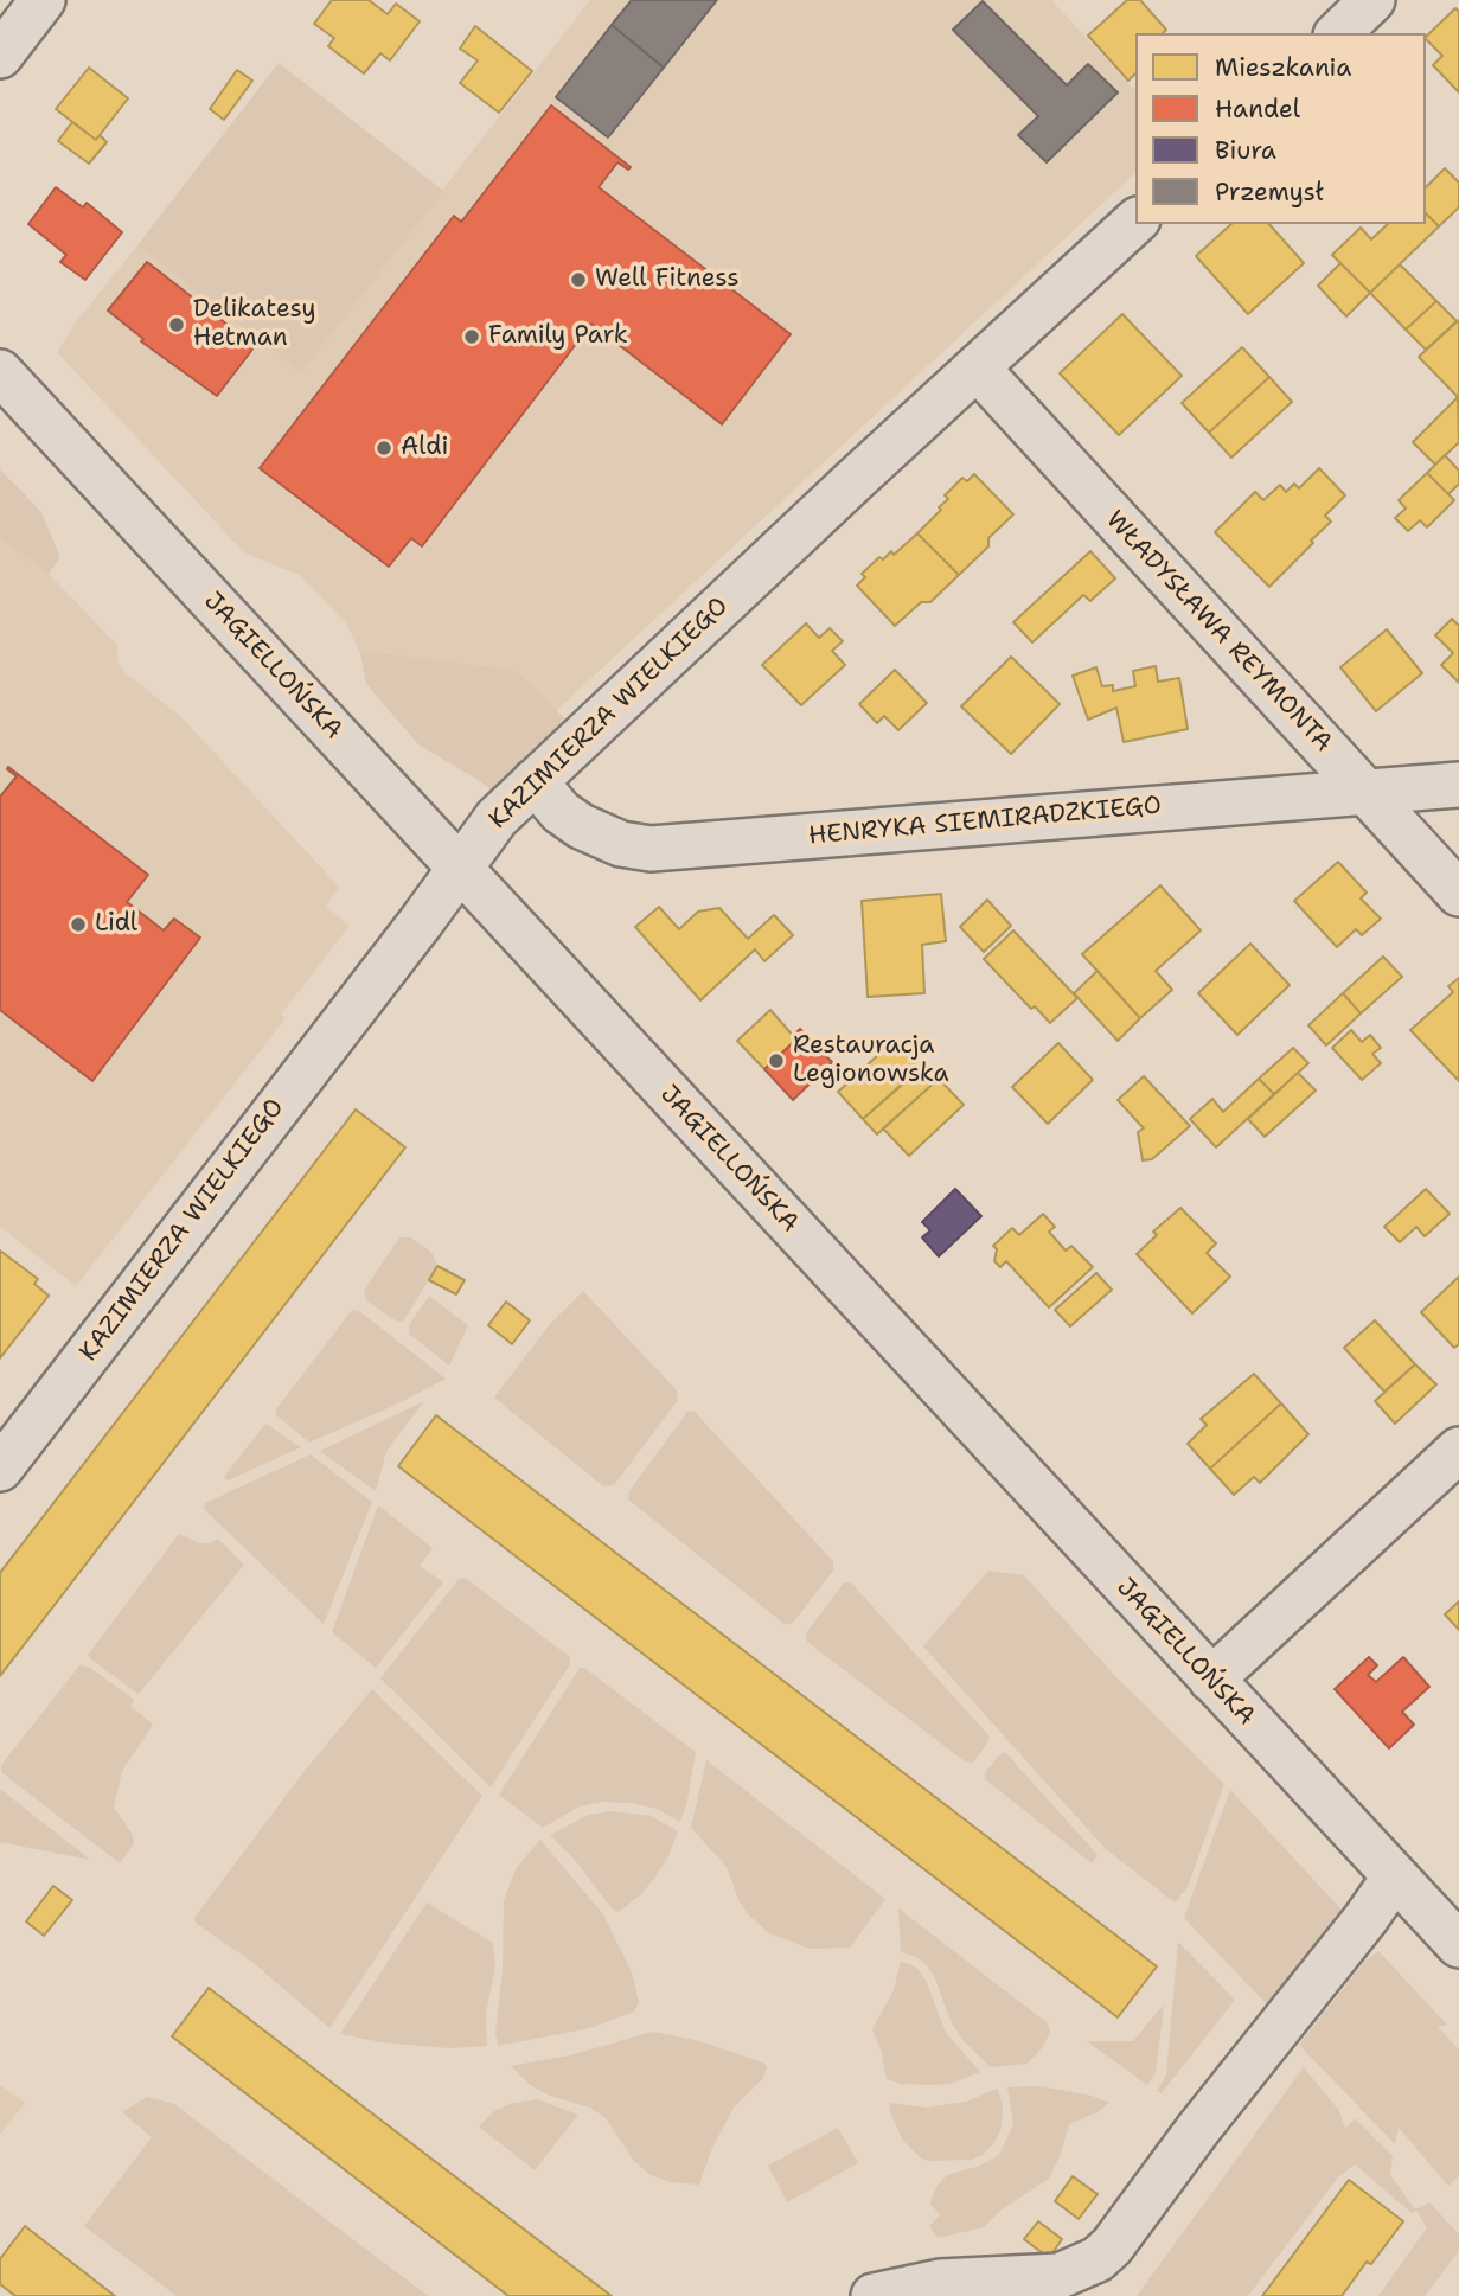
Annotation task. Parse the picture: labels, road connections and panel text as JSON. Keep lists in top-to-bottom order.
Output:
{
  "streets": {
    "street": [
      "WŁADYSŁAWA REYMONTA",
      "JAGIELLOŃSKA",
      "KAZIMIERZA WIELKIEGO",
      "HENRYKA SIEMIRADZKIEGO"
    ]
  },
  "crossings": [
    ["WŁADYSŁAWA REYMONTA", "KAZIMIERZA WIELKIEGO"],
    ["WŁADYSŁAWA REYMONTA", "HENRYKA SIEMIRADZKIEGO"],
    ["JAGIELLOŃSKA", "KAZIMIERZA WIELKIEGO"],
    ["KAZIMIERZA WIELKIEGO", "HENRYKA SIEMIRADZKIEGO"]
  ],
  "places": [
    "Well Fitness",
    "Delikatesy Hetman",
    "Family Park",
    "Aldi",
    "Lidl",
    "Restauracja Legionowska"
  ],
  "legend": [
    "Mieszkania",
    "Handel",
    "Biura",
    "Przemysł"
  ]
}
